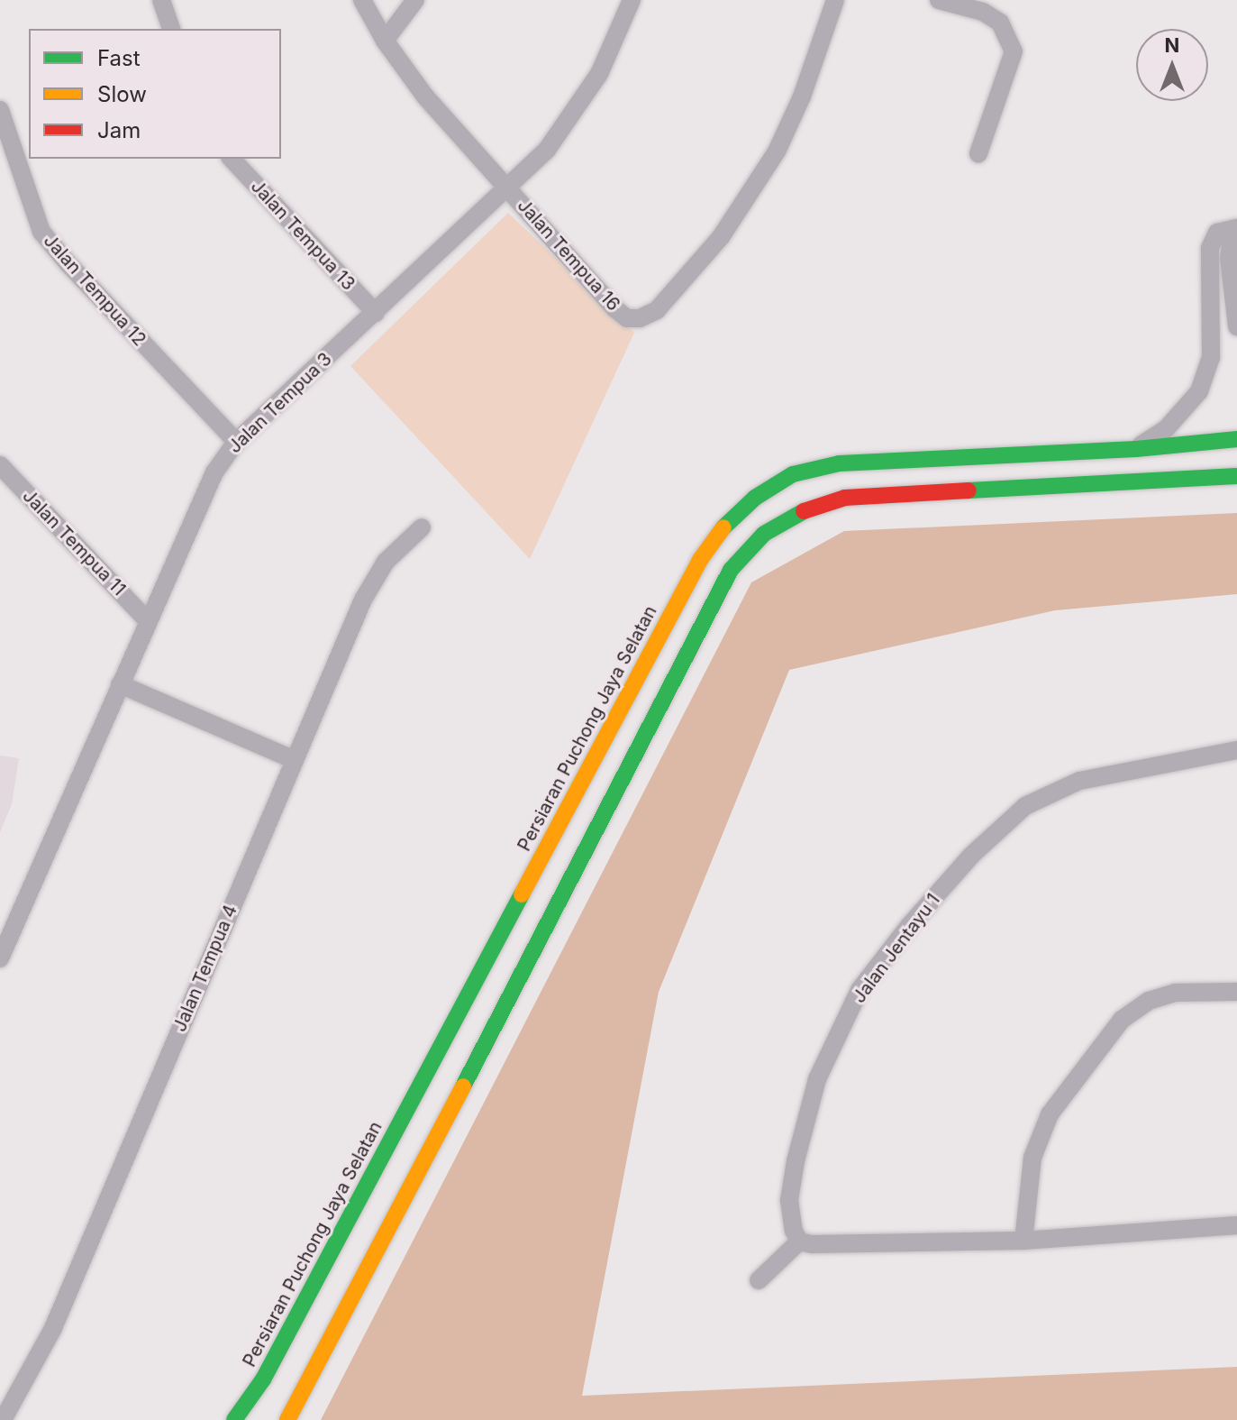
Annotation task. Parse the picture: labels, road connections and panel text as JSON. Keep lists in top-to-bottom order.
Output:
{
  "streets": {
    "main road": ["Persiaran Puchong Jaya Selatan"],
    "street": [
      "Jalan Tempua 13",
      "Jalan Tempua 16",
      "Jalan Tempua 12",
      "Jalan Tempua 3",
      "Jalan Tempua 11",
      "Jalan Jentayu 1",
      "Jalan Tempua 4"
    ]
  },
  "crossings": [
    ["Jalan Tempua 13", "Jalan Tempua 3"],
    ["Jalan Tempua 16", "Jalan Tempua 3"],
    ["Jalan Tempua 12", "Jalan Tempua 3"],
    ["Jalan Tempua 3", "Jalan Tempua 11"]
  ],
  "legend": ["Fast", "Slow", "Jam"],
  "north": "top"
}
